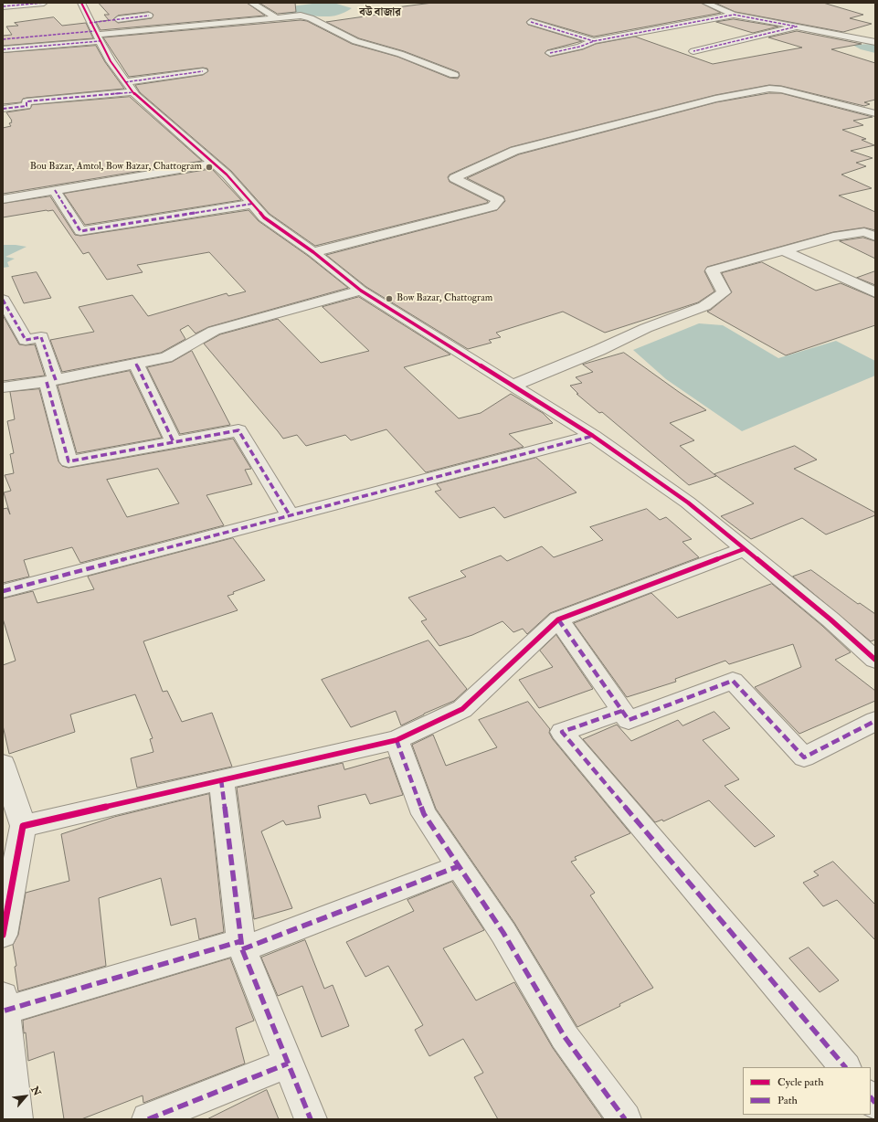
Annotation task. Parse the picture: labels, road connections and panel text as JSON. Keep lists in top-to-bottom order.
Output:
{
  "districts": ["বউ বাজার"],
  "places": ["Bou Bazar, Amtol, Bow Bazar, Chattogram", "Bow Bazar, Chattogram"],
  "legend": ["Cycle path", "Path"],
  "north": "top right"
}
